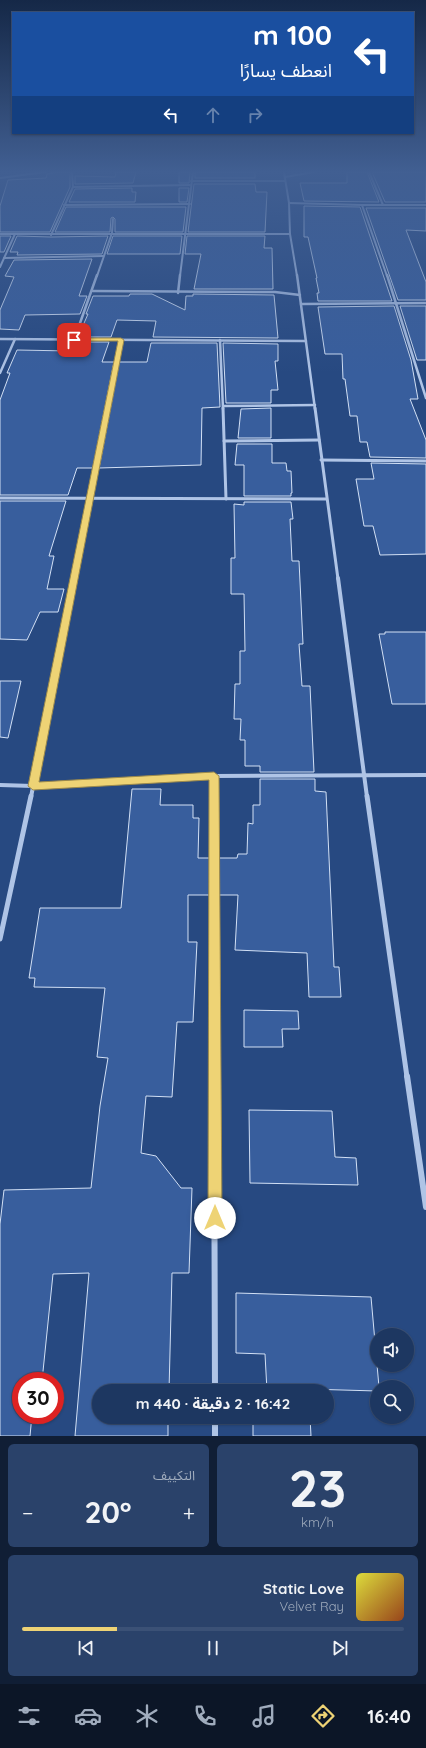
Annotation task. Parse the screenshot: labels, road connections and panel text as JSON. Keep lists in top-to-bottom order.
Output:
{
  "page": {
    "turn": ["100 m", "انعطف يسارًا"],
    "limit": "30",
    "trip": "16:42 · 2 دقيقة · 440 m",
    "tile": [
      ["23", "km/h"],
      "التكييف"
    ],
    "heat": ["−", "20°", "+"],
    "song": ["Static Love", "Velvet Ray"],
    "tabs": "16:40"
  }
}
